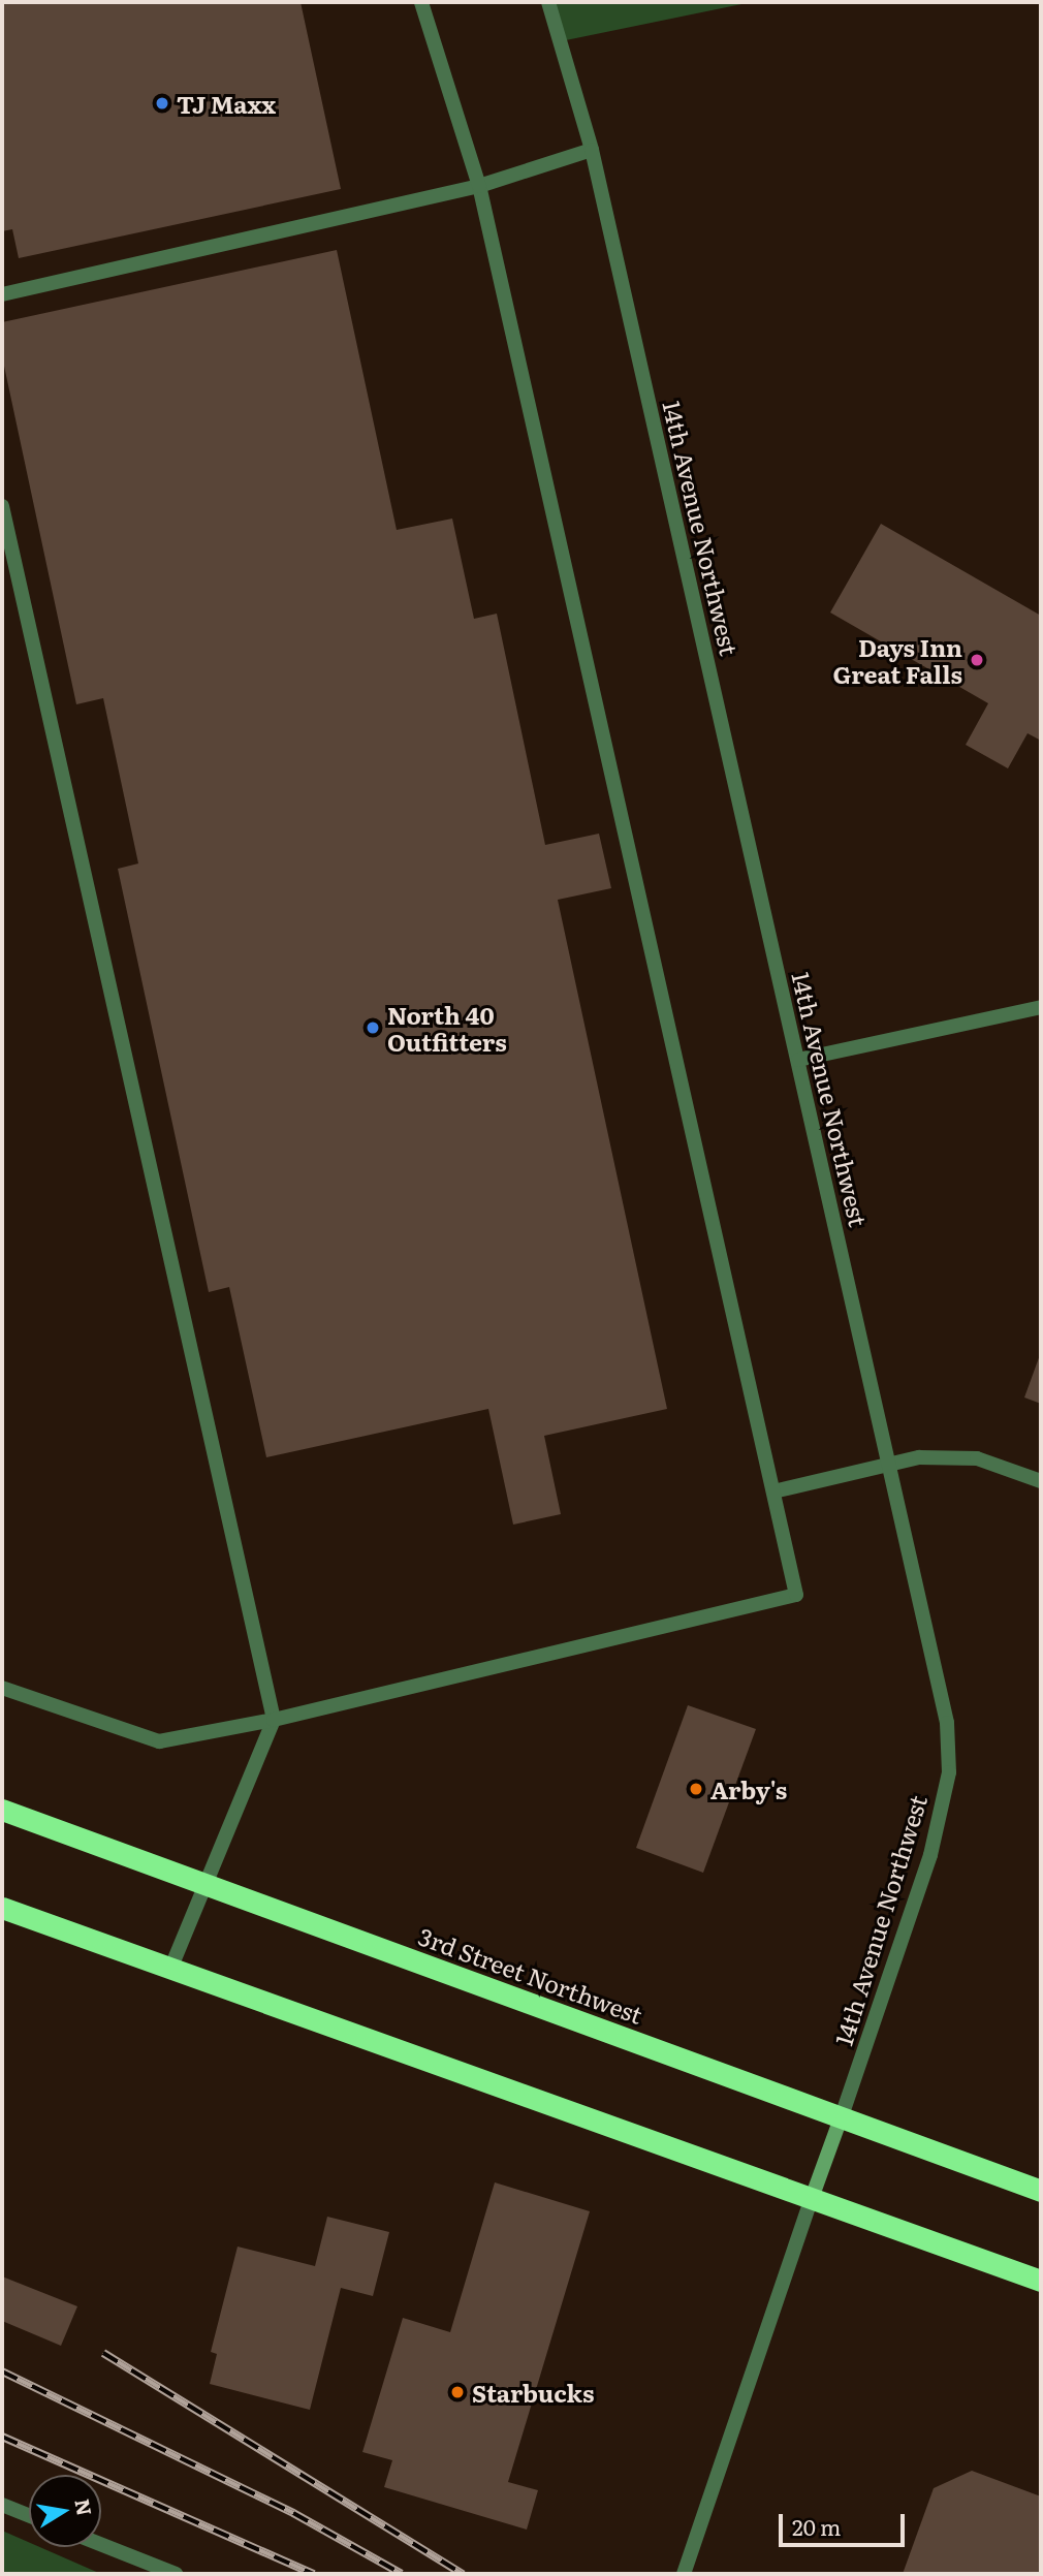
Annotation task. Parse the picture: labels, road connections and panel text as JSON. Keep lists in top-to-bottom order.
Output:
{
  "streets": {
    "highway": ["3rd Street Northwest"],
    "street": ["14th Avenue Northwest"]
  },
  "crossings": [
    ["14th Avenue Northwest", "3rd Street Northwest"]
  ],
  "places": [
    "TJ Maxx",
    "Days Inn Great Falls",
    "North 40 Outfitters",
    "Arby's",
    "Starbucks"
  ],
  "scale_bar": "20 m",
  "north": "right"
}
